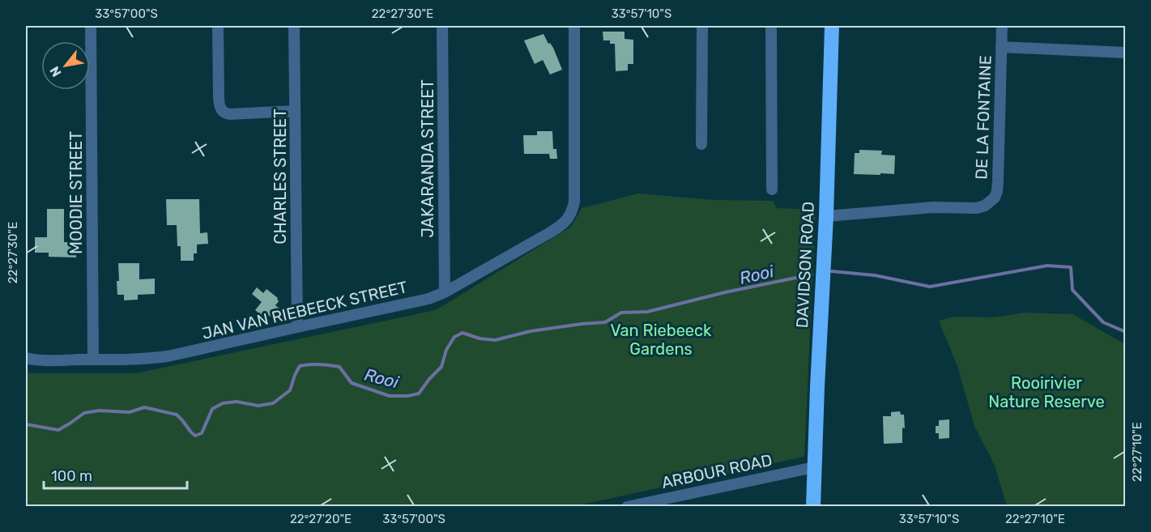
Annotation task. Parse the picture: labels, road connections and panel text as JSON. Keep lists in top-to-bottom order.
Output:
{
  "streets": {
    "highway": ["DAVIDSON ROAD"],
    "street": [
      "DE LA FONTAINE",
      "JAKARANDA STREET",
      "CHARLES STREET",
      "MOODIE STREET",
      "JAN VAN RIEBEECK STREET",
      "ARBOUR ROAD"
    ]
  },
  "crossings": [
    ["DE LA FONTAINE", "DAVIDSON ROAD"],
    ["JAKARANDA STREET", "JAN VAN RIEBEECK STREET"],
    ["CHARLES STREET", "JAN VAN RIEBEECK STREET"],
    ["MOODIE STREET", "JAN VAN RIEBEECK STREET"],
    ["DAVIDSON ROAD", "ARBOUR ROAD"]
  ],
  "water": ["Rooi"],
  "parks": ["Van Riebeeck Gardens", "Rooirivier Nature Reserve"],
  "scale_bar": "100 m",
  "north": "bottom left",
  "coordinates": [
    "33°57'00\"S",
    "22°27'30\"E",
    "33°57'10\"S",
    "22°27'10\"E",
    "22°27'20\"E"
  ]
}
